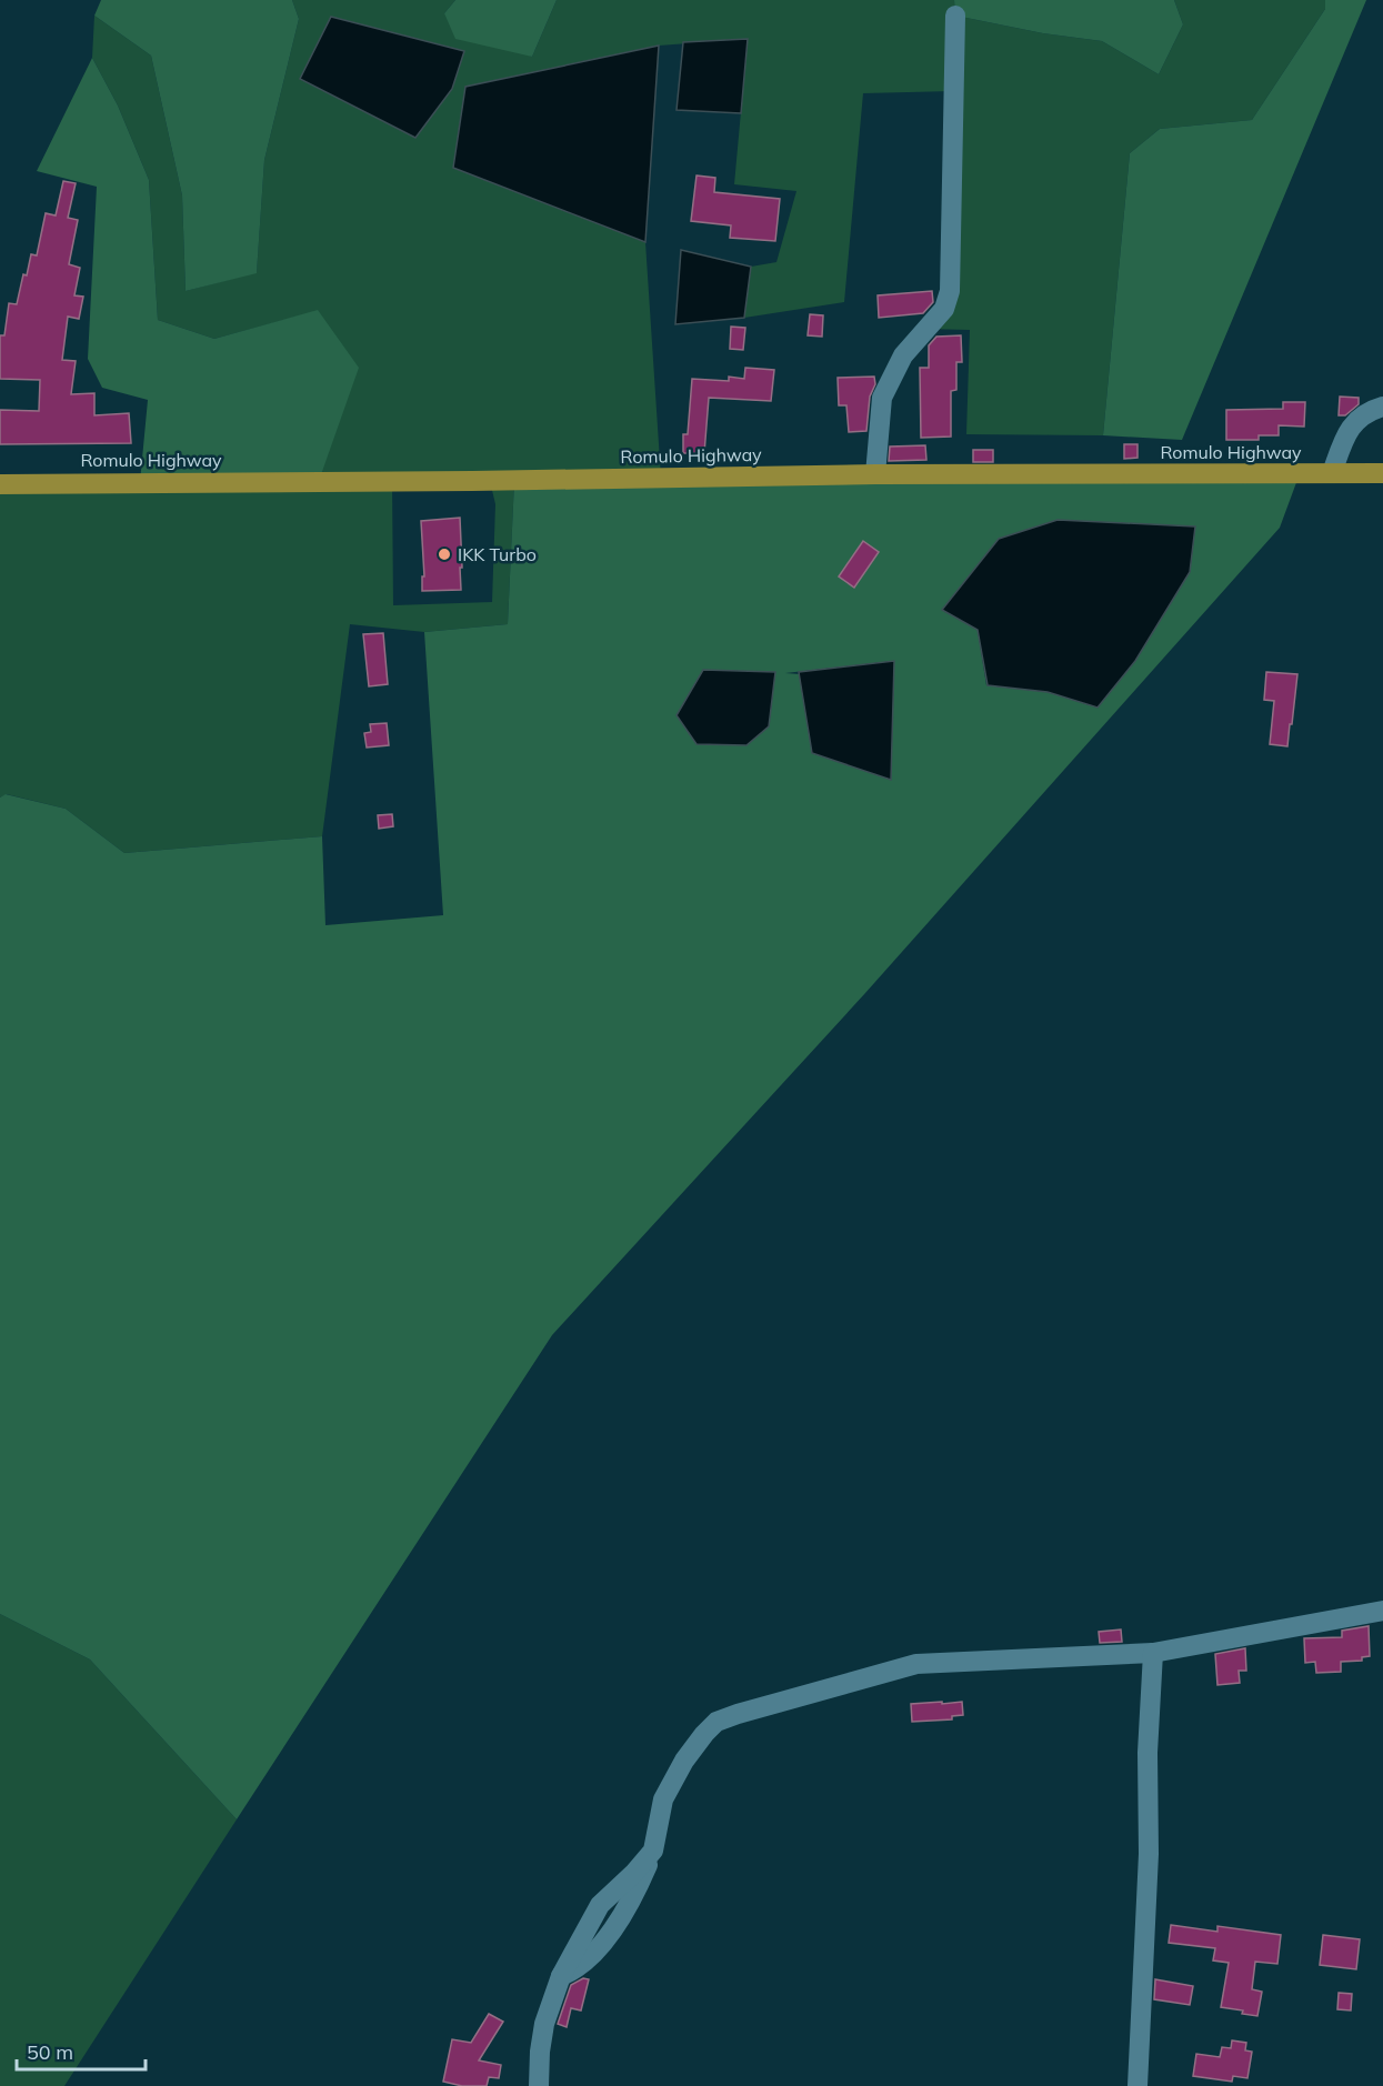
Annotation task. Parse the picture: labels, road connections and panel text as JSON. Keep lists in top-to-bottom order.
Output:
{
  "streets": {
    "highway": ["Romulo Highway"]
  },
  "places": ["IKK Turbo"],
  "scale_bar": "50 m"
}
